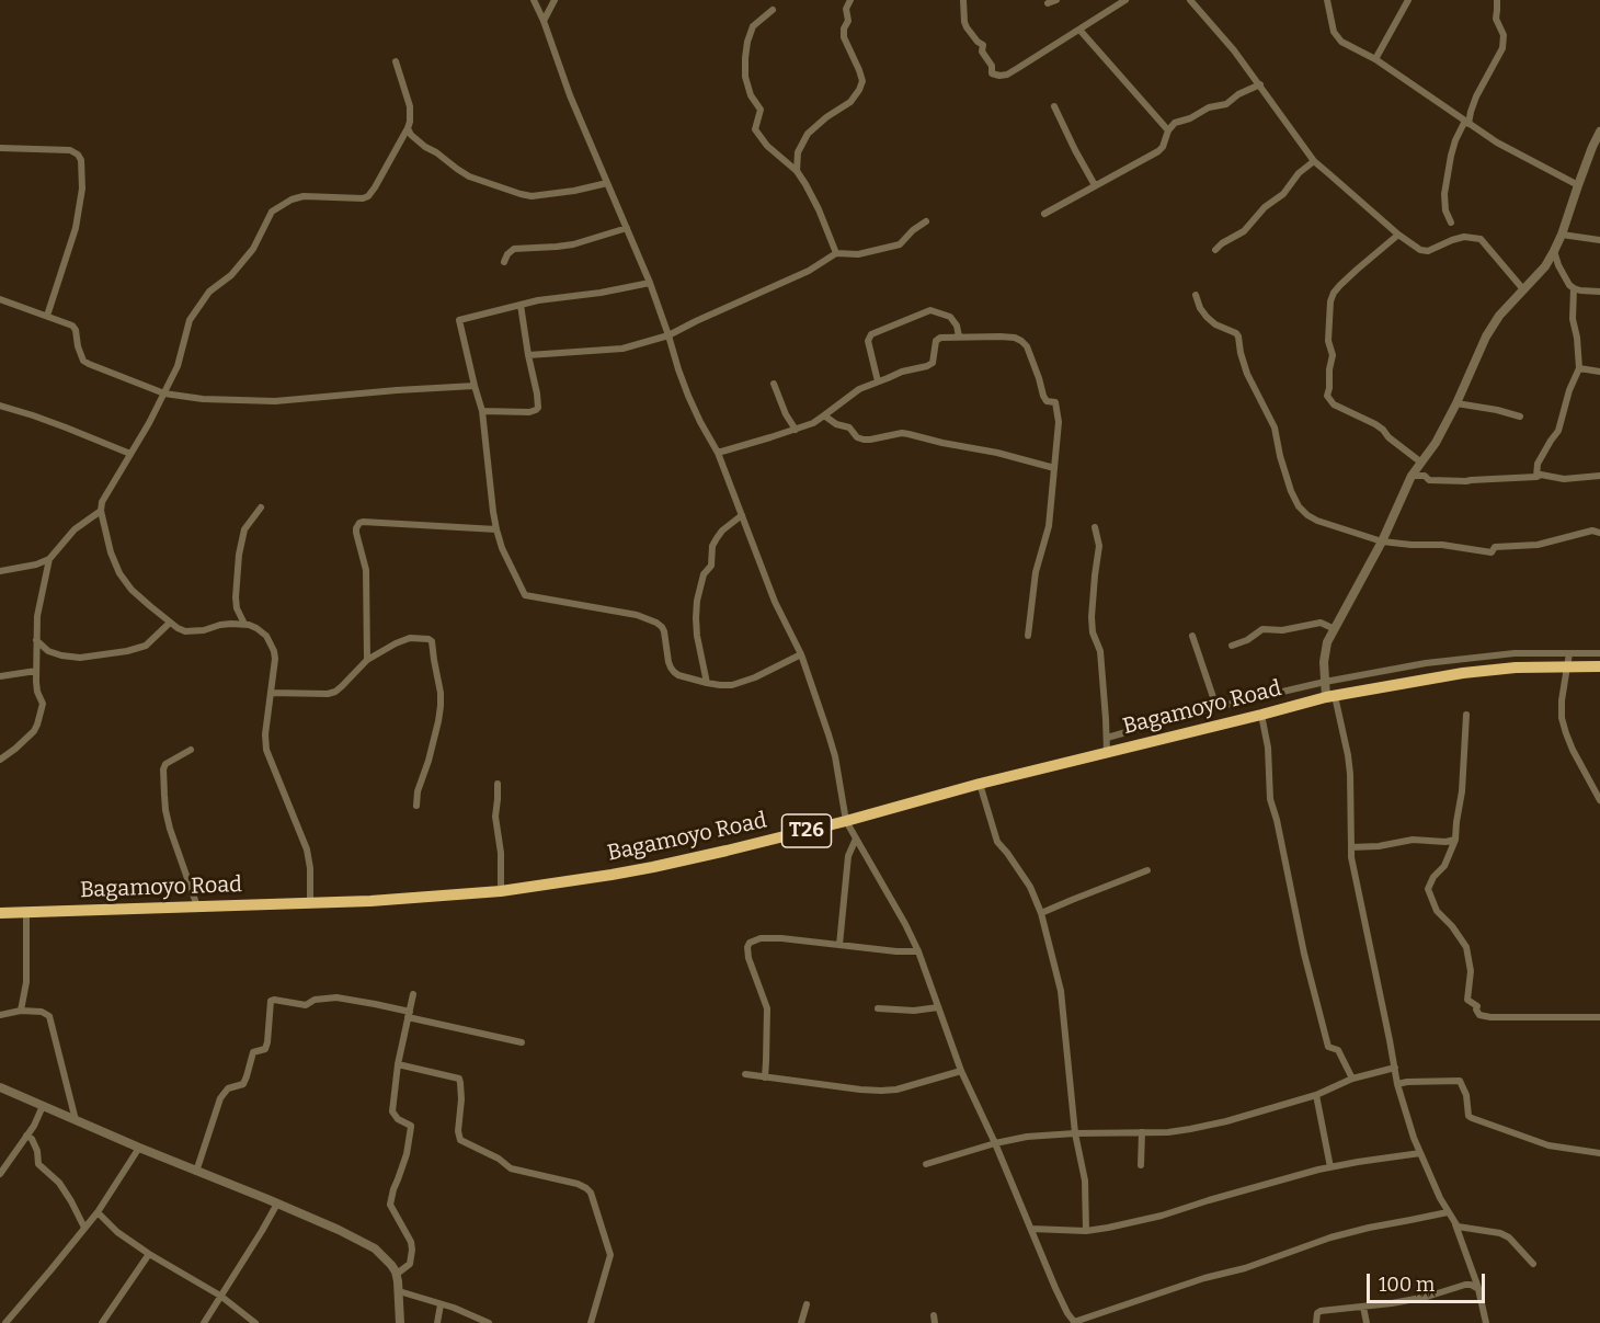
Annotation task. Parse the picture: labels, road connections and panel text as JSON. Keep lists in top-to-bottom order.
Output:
{
  "streets": {
    "highway": ["Bagamoyo Road", "T26"]
  },
  "scale_bar": "100 m"
}
